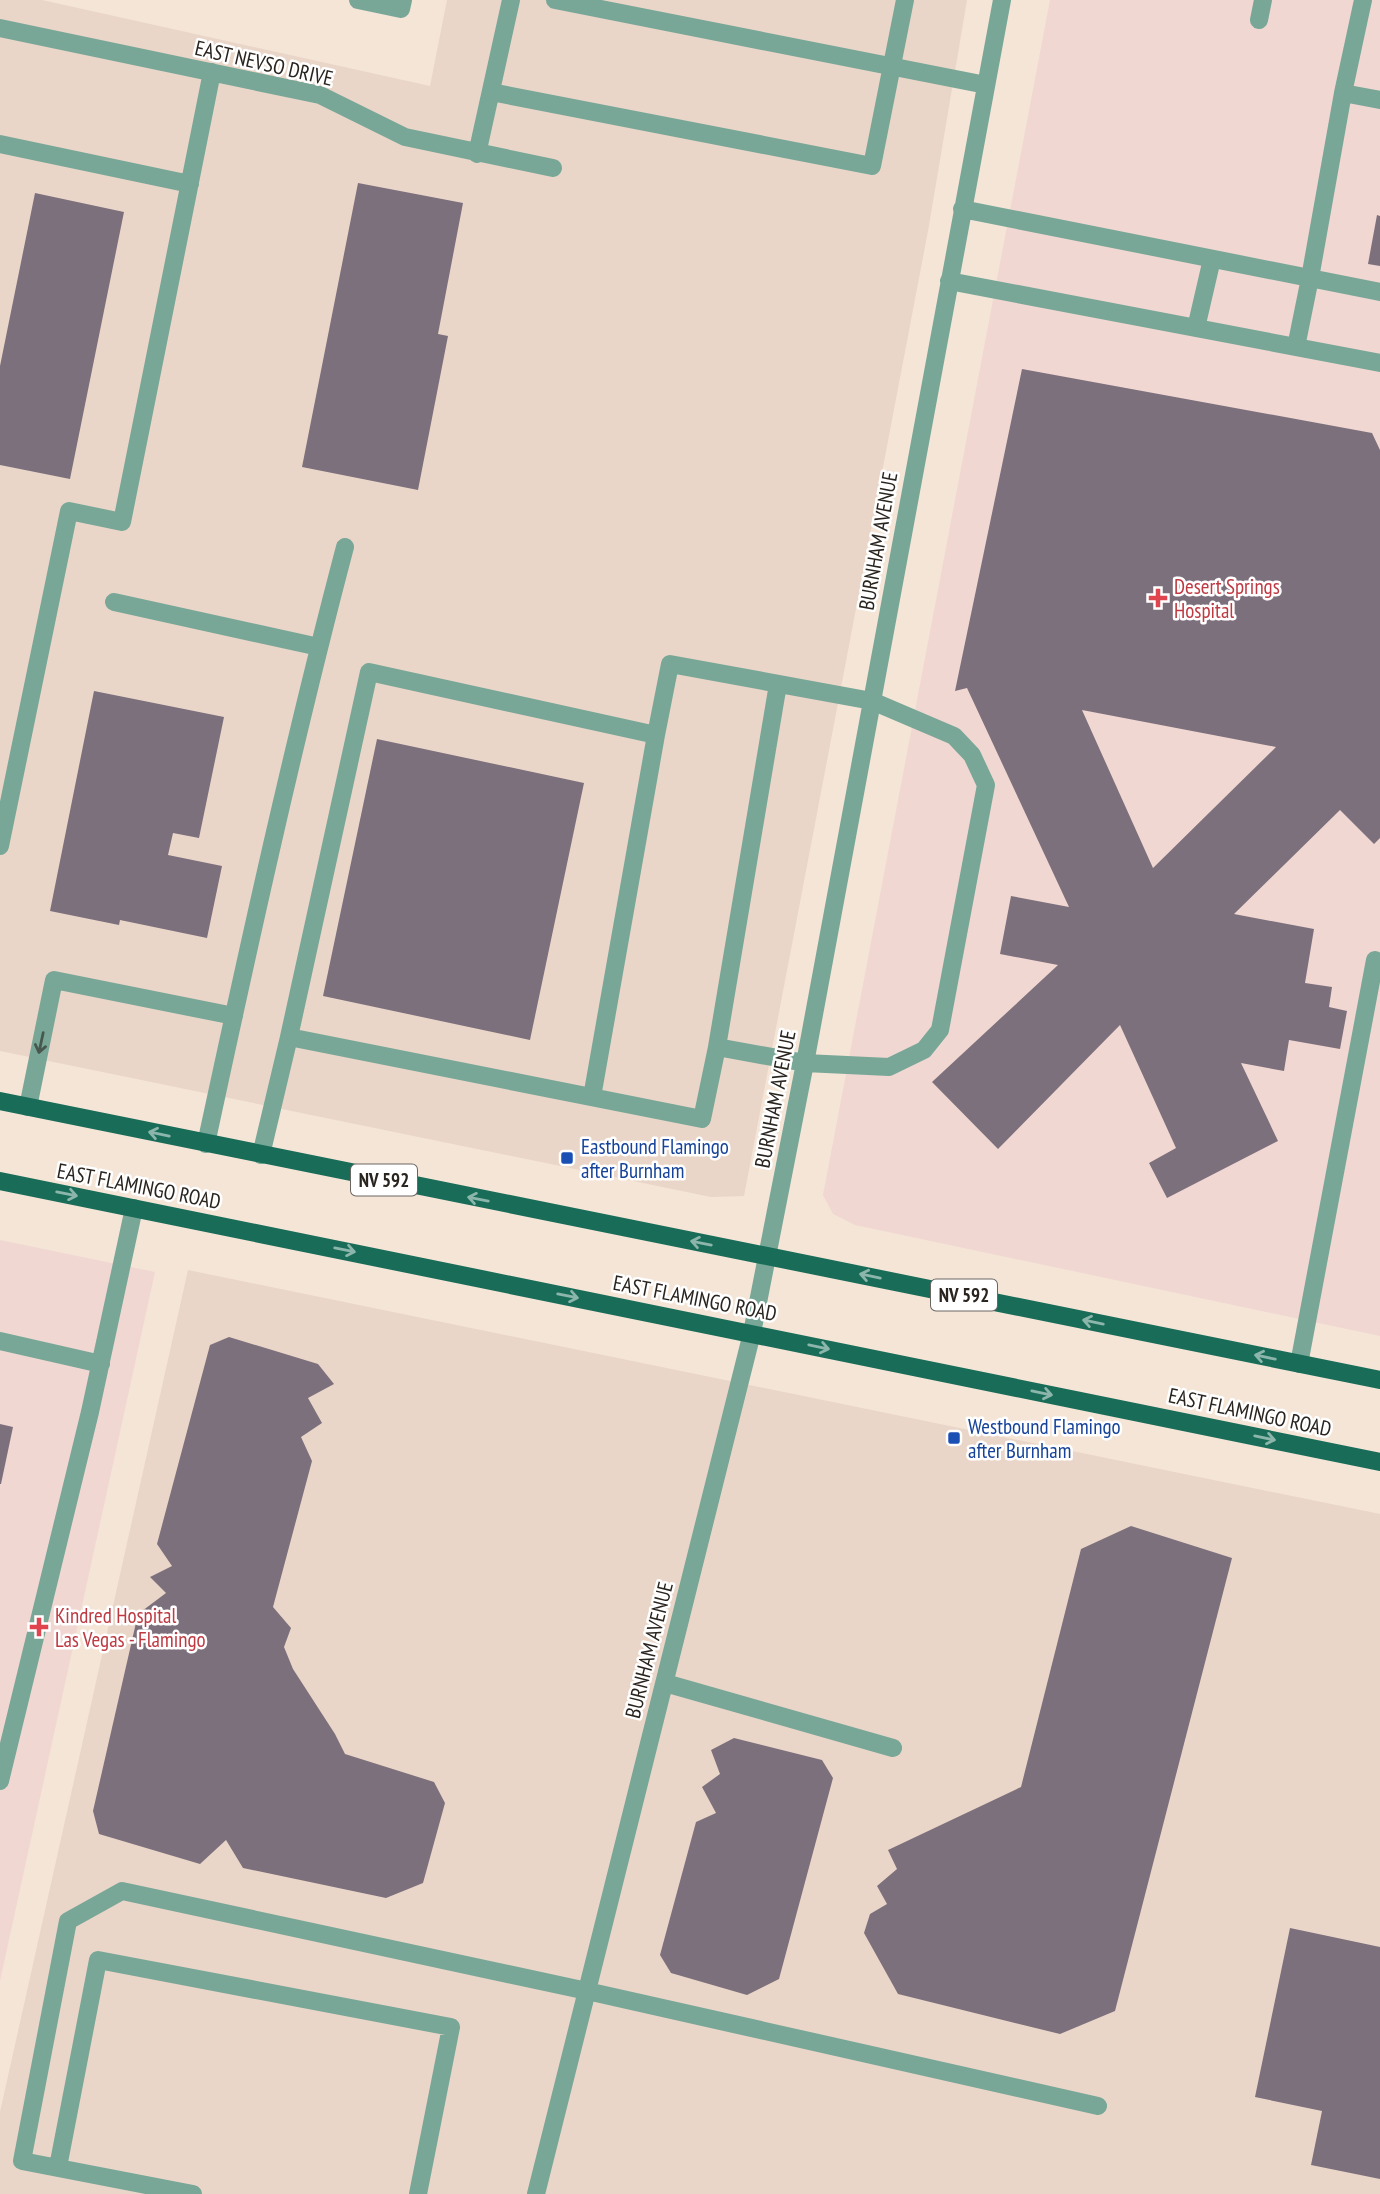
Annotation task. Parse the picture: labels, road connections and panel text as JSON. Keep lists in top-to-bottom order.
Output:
{
  "streets": {
    "main road": ["NV 592", "EAST FLAMINGO ROAD"],
    "street": ["EAST NEVSO DRIVE", "BURNHAM AVENUE"]
  },
  "crossings": [
    ["BURNHAM AVENUE", "NV 592"],
    ["BURNHAM AVENUE", "EAST FLAMINGO ROAD"]
  ],
  "places": {
    "health": ["Desert Springs Hospital", "Kindred Hospital Las Vegas - Flamingo"],
    "transit": ["Eastbound Flamingo after Burnham", "Westbound Flamingo after Burnham"]
  }
}
